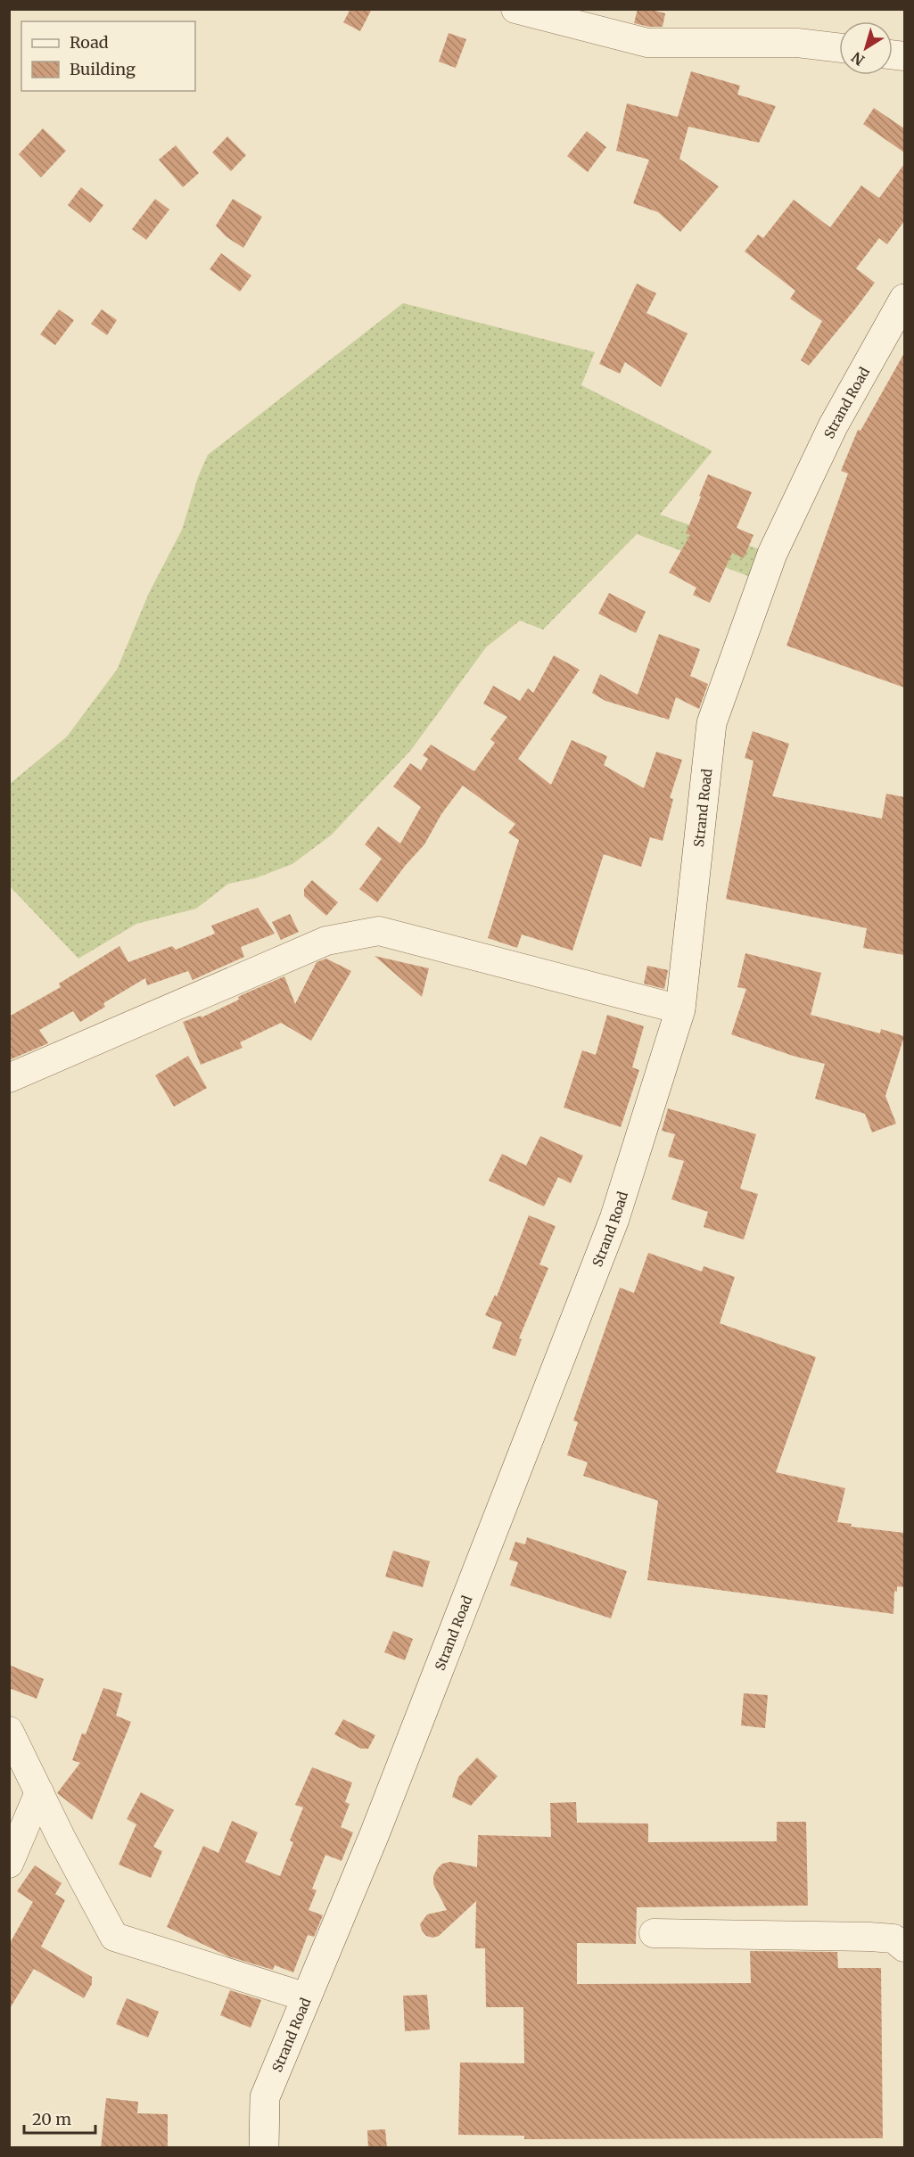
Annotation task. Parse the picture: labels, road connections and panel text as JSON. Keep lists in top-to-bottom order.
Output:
{
  "streets": {
    "main road": ["Strand Road"]
  },
  "legend": ["Road", "Building"],
  "scale_bar": "20 m",
  "north": "bottom left"
}
